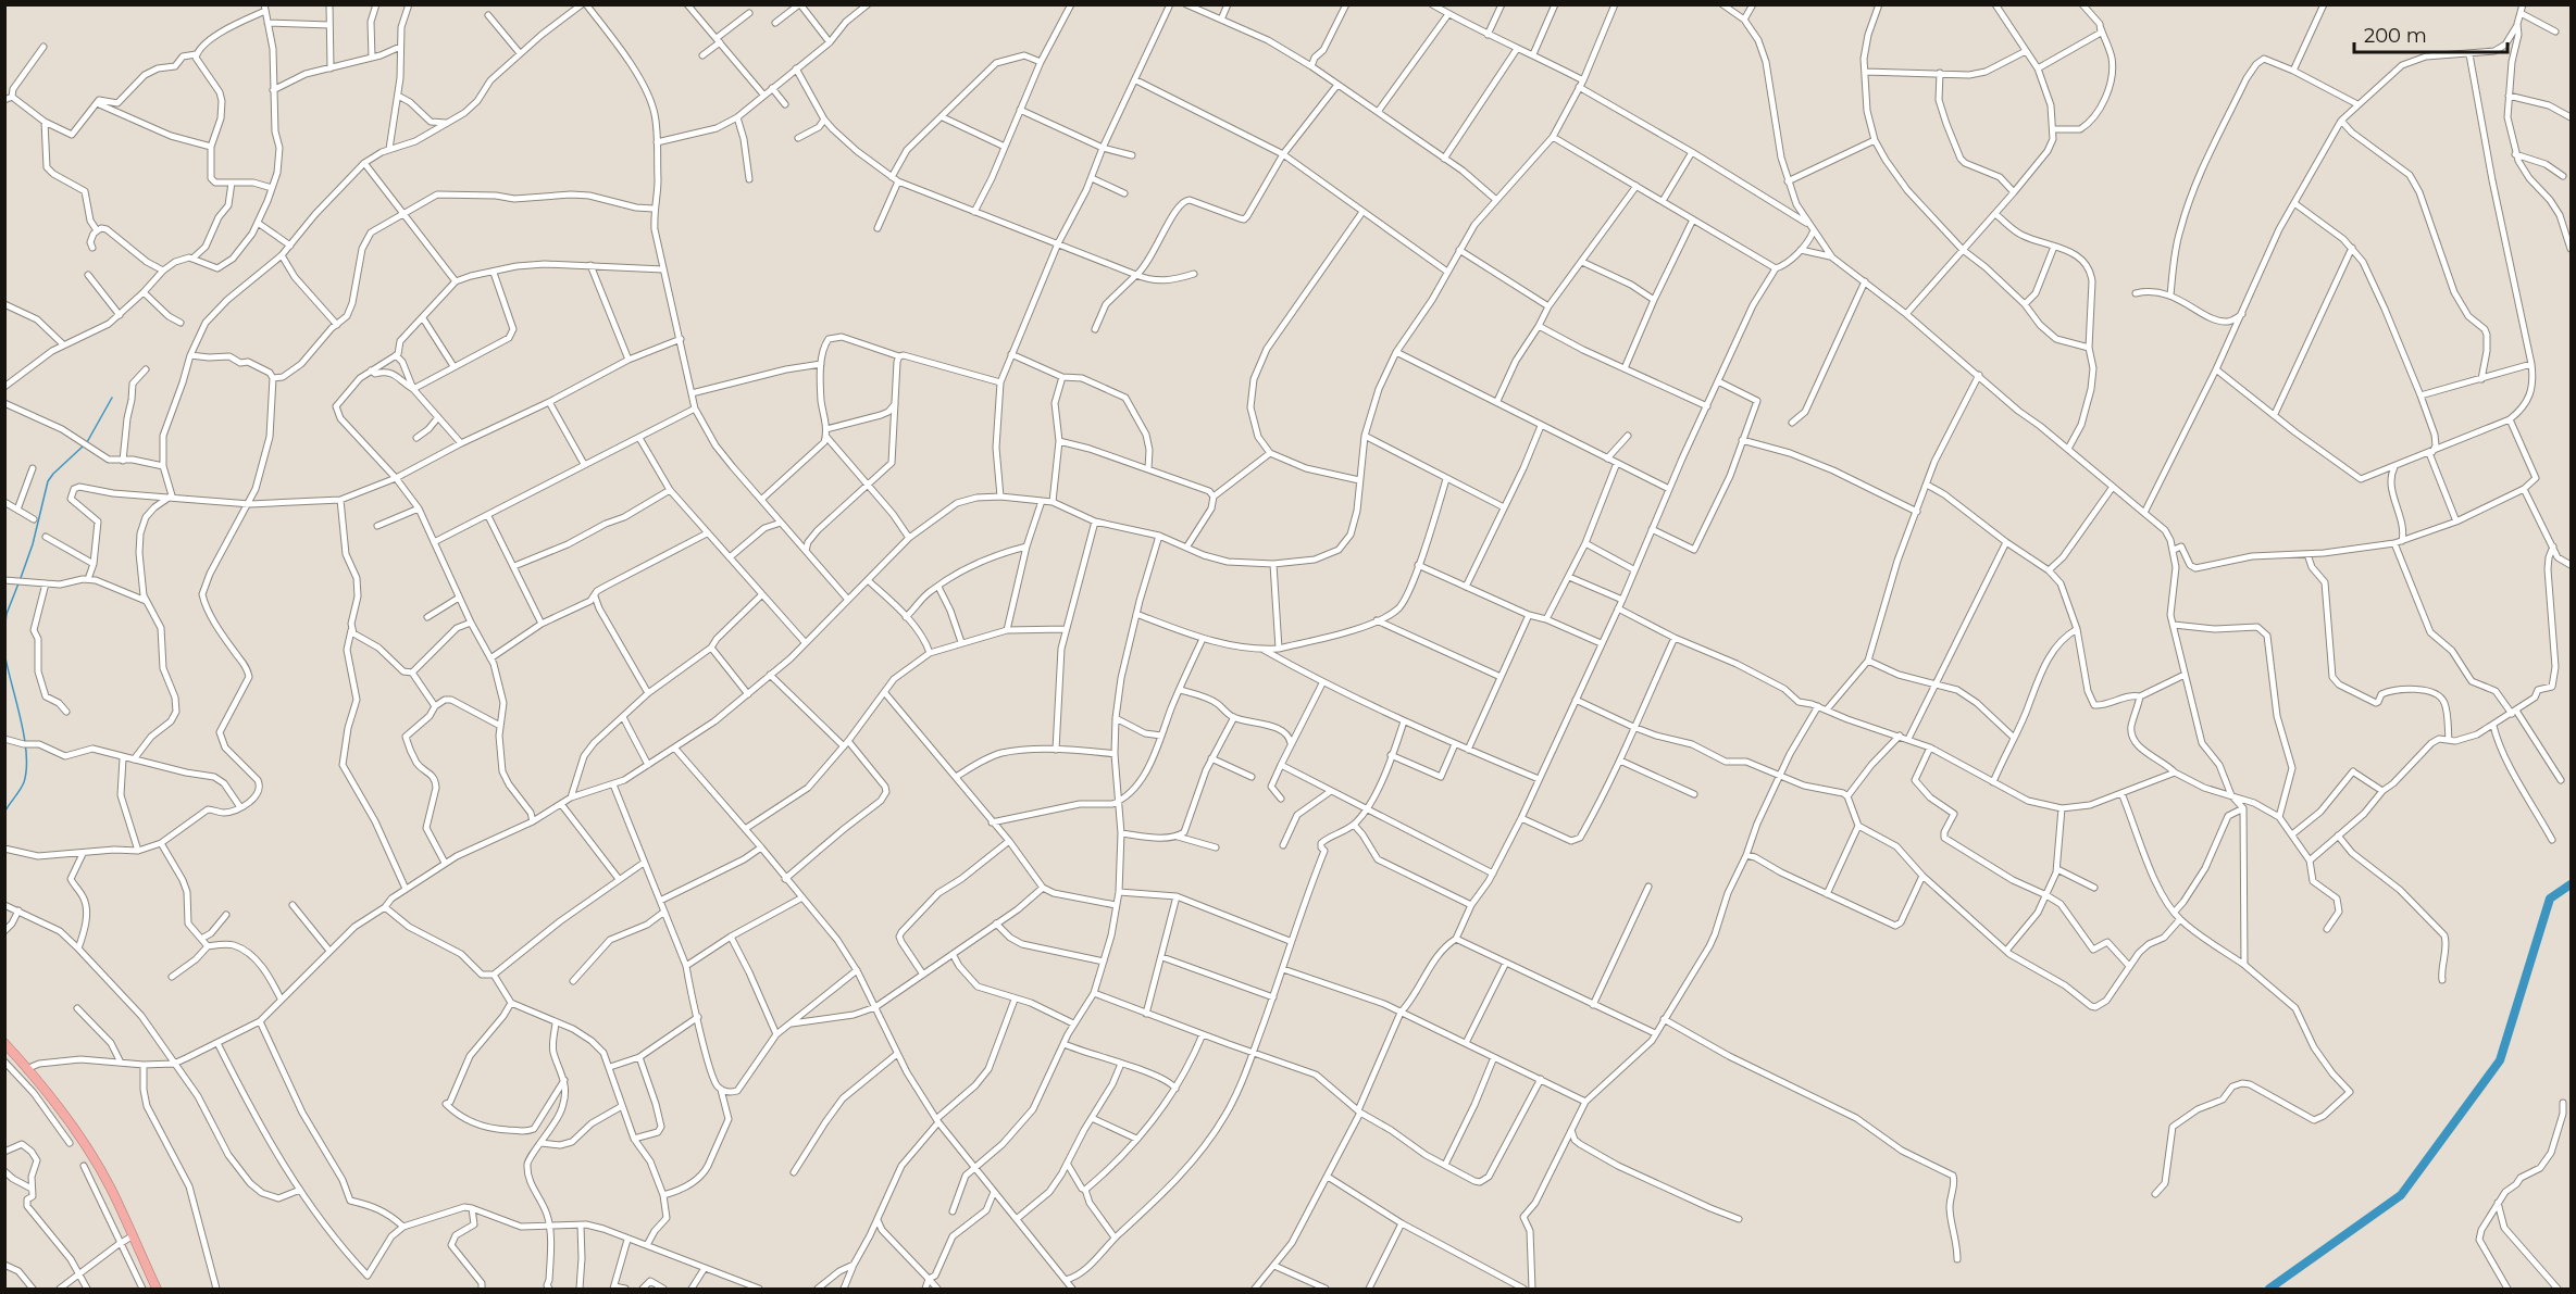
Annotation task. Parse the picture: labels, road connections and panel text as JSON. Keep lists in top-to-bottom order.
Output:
{
  "scale_bar": "200 m"
}
